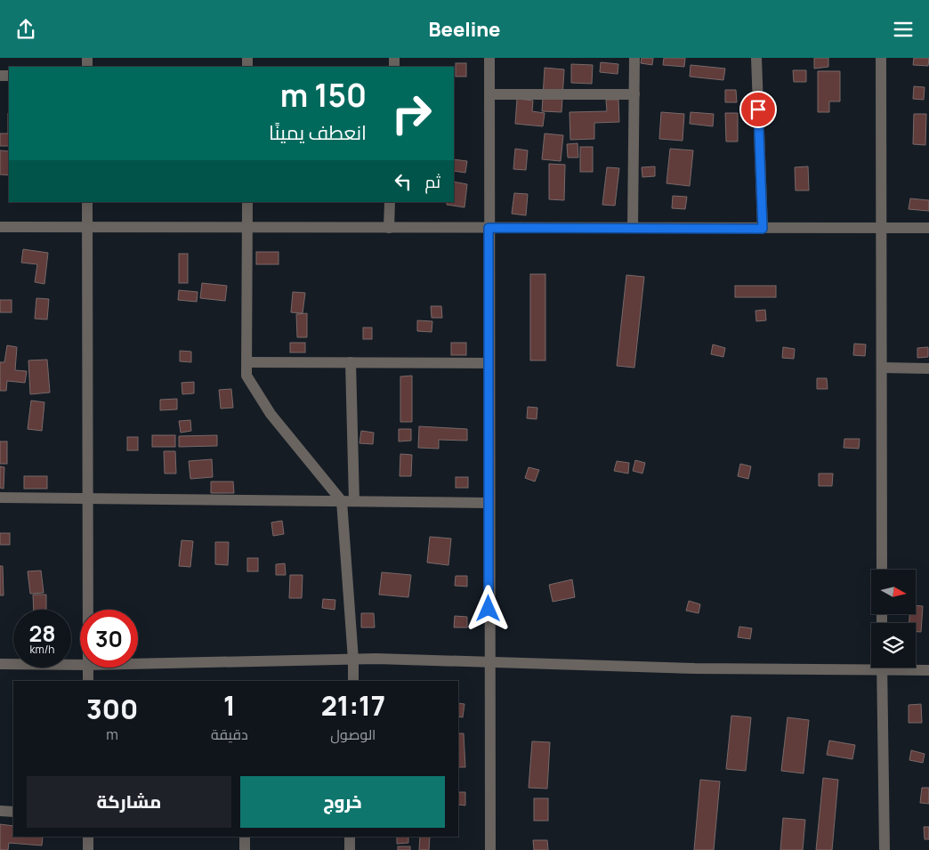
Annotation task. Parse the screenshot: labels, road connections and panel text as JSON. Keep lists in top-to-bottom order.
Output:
{
  "north": "right",
  "page": {
    "header": "Beeline",
    "turn": ["150 m", "انعطف يمينًا"],
    "then": "ثم",
    "speed": "28 km/h",
    "limit": "30",
    "eta": [
      "21:17",
      "الوصول",
      "1",
      "دقيقة",
      "300",
      "m"
    ],
    "buttons": ["خروج", "مشاركة"]
  }
}
